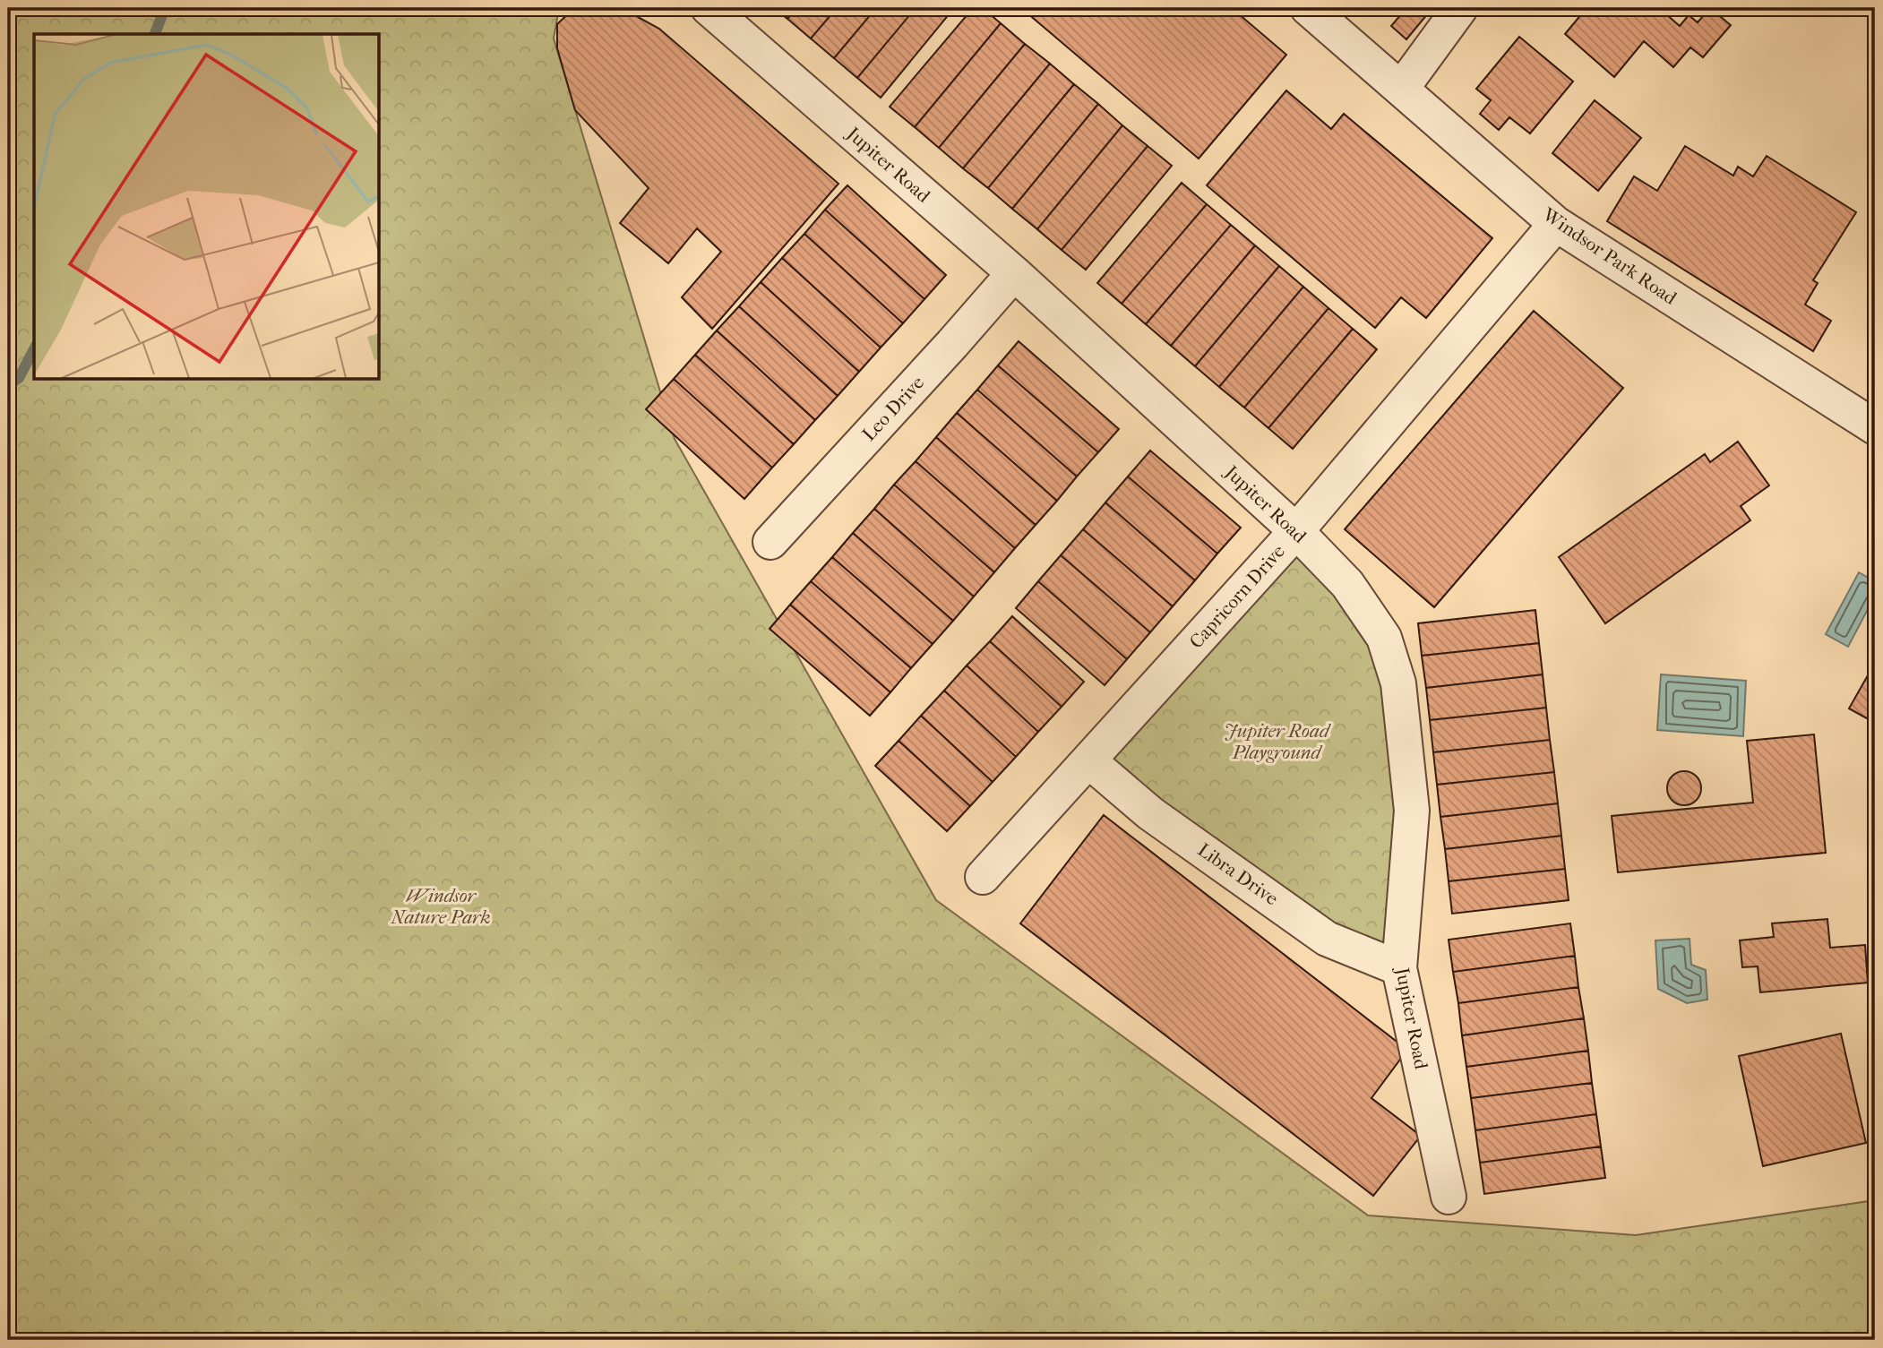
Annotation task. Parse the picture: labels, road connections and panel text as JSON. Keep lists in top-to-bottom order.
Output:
{
  "streets": {
    "street": [
      "Jupiter Road",
      "Windsor Park Road",
      "Leo Drive",
      "Capricorn Drive",
      "Libra Drive"
    ]
  },
  "crossings": [
    ["Jupiter Road", "Leo Drive"],
    ["Jupiter Road", "Capricorn Drive"],
    ["Jupiter Road", "Libra Drive"],
    ["Windsor Park Road", "Capricorn Drive"],
    ["Capricorn Drive", "Libra Drive"]
  ],
  "parks": ["Jupiter Road Playground", "Windsor Nature Park"]
}
